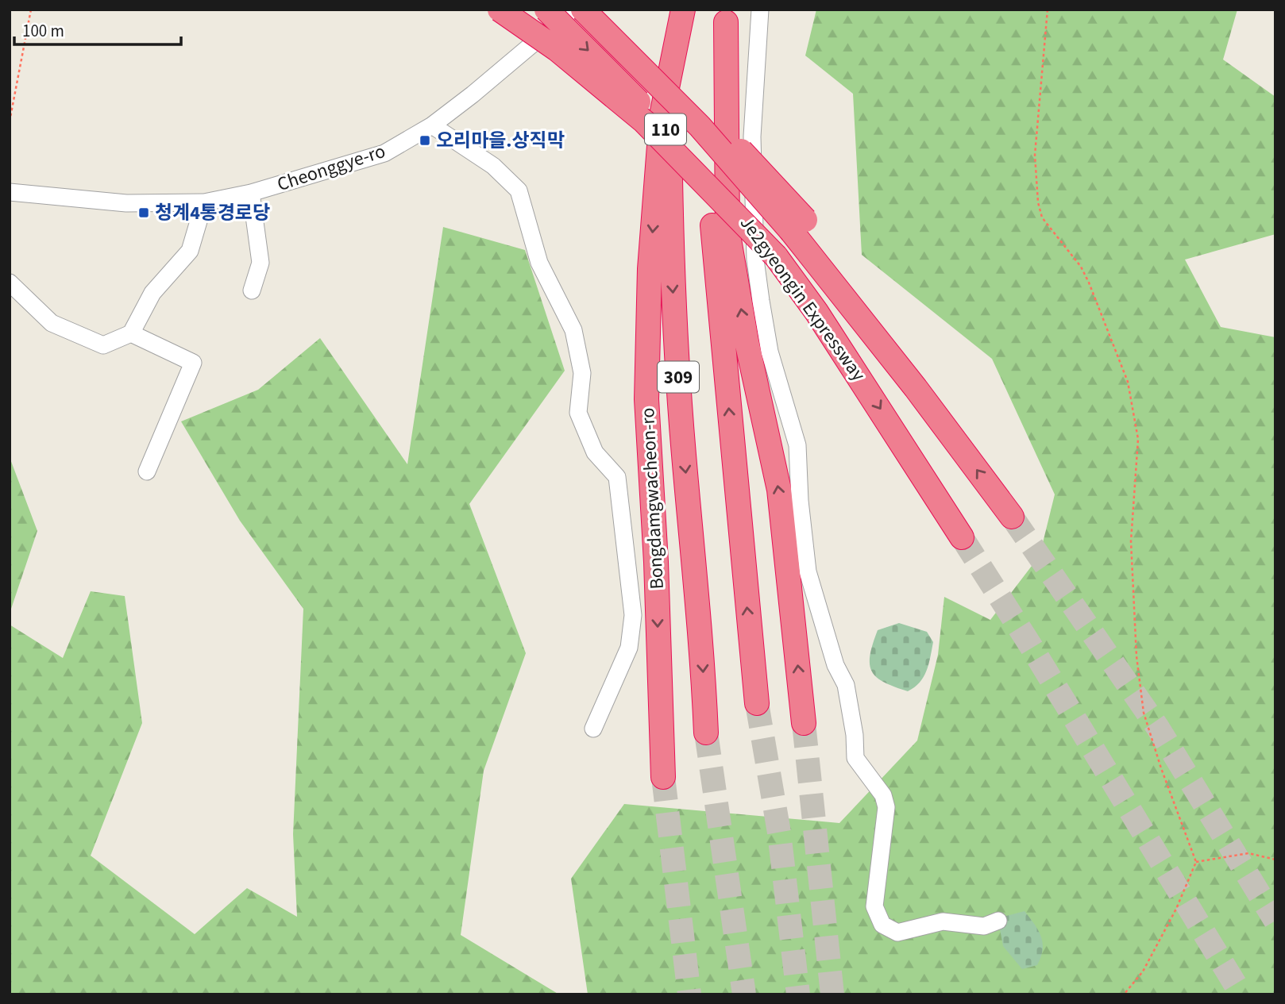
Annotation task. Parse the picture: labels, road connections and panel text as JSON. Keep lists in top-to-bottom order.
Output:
{
  "streets": {
    "highway": [
      "110",
      "Je2gyeongin Expressway",
      "309",
      "Bongdamgwacheon-ro"
    ],
    "street": ["Cheonggye-ro"]
  },
  "places": {
    "transit": ["오리마을.상직막", "청계4통경로당"]
  },
  "scale_bar": "100 m"
}
